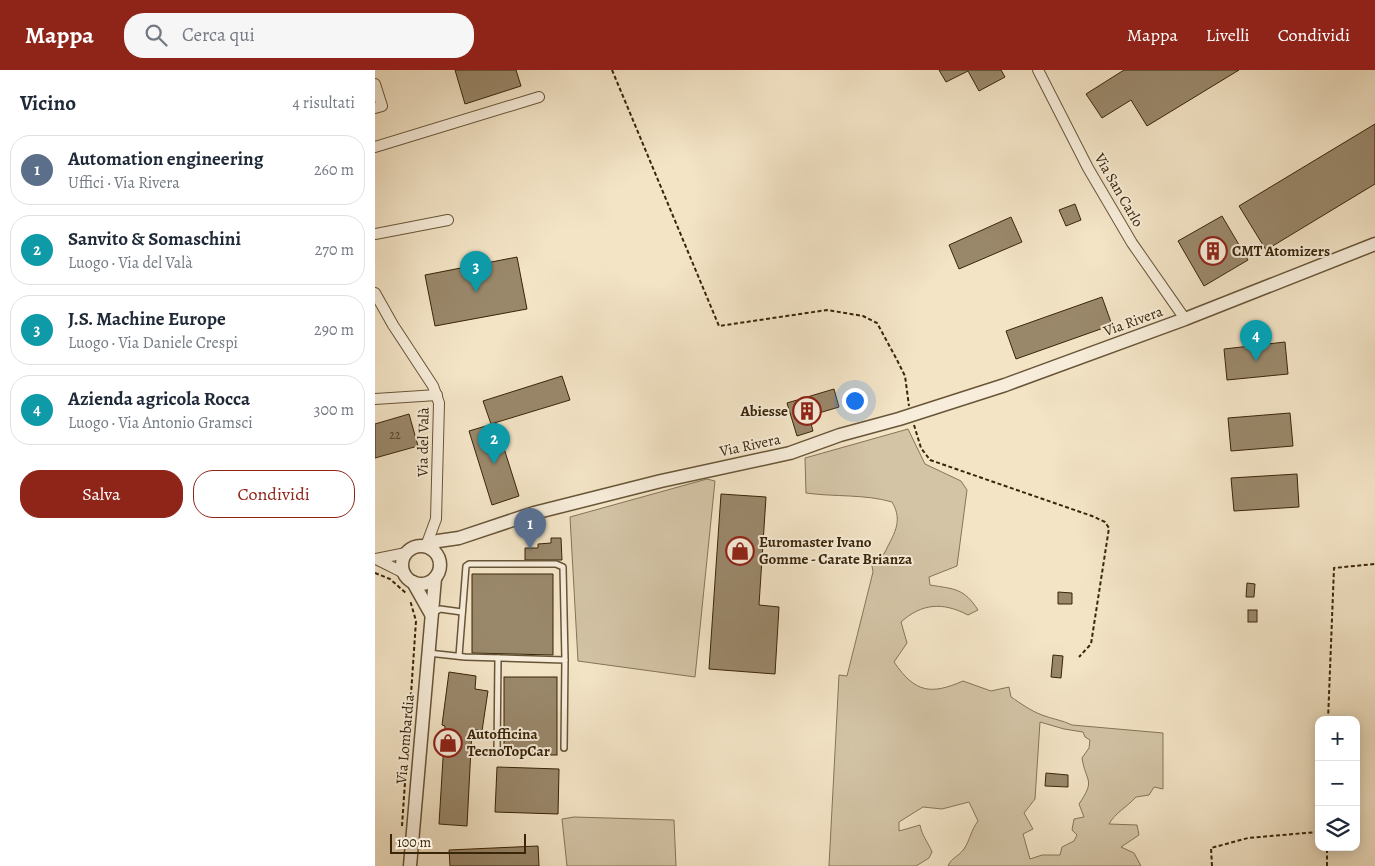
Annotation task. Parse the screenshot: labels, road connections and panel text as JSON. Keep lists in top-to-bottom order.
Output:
{
  "streets": {
    "street": [
      "Via San Carlo",
      "Via Rivera",
      "Via del Valà",
      "Via Lombardia"
    ]
  },
  "crossings": [
    ["Via San Carlo", "Via Rivera"],
    ["Via Rivera", "Via del Valà"],
    ["Via Rivera", "Via Lombardia"],
    ["Via del Valà", "Via Lombardia"]
  ],
  "places": {
    "building": ["CMT Atomizers", "Abiesse"],
    "shop": ["Euromaster Ivano Gomme - Carate Brianza", "Autofficina TecnoTopCar"]
  },
  "house_numbers": ["22"],
  "scale_bar": "100 m",
  "page": {
    "header": "Mappa",
    "search": "Cerca qui",
    "nav": ["Mappa", "Livelli", "Condividi"],
    "heading": ["Vicino", "4 risultati"],
    "list": [
      {
        "mark": "1",
        "name": "Automation engineering",
        "note": "Uffici · Via Rivera",
        "value": "260 m"
      },
      {
        "mark": "2",
        "name": "Sanvito & Somaschini",
        "note": "Luogo · Via del Valà",
        "value": "270 m"
      },
      {
        "mark": "3",
        "name": "J.S. Machine Europe",
        "note": "Luogo · Via Daniele Crespi",
        "value": "290 m"
      },
      {
        "mark": "4",
        "name": "Azienda agricola Rocca",
        "note": "Luogo · Via Antonio Gramsci",
        "value": "300 m"
      }
    ],
    "pins": [
      "3",
      "4",
      "2",
      "1"
    ],
    "buttons": ["Salva", "Condividi"],
    "map_buttons": ["+", "−"],
    "scale": "100 m"
  }
}
